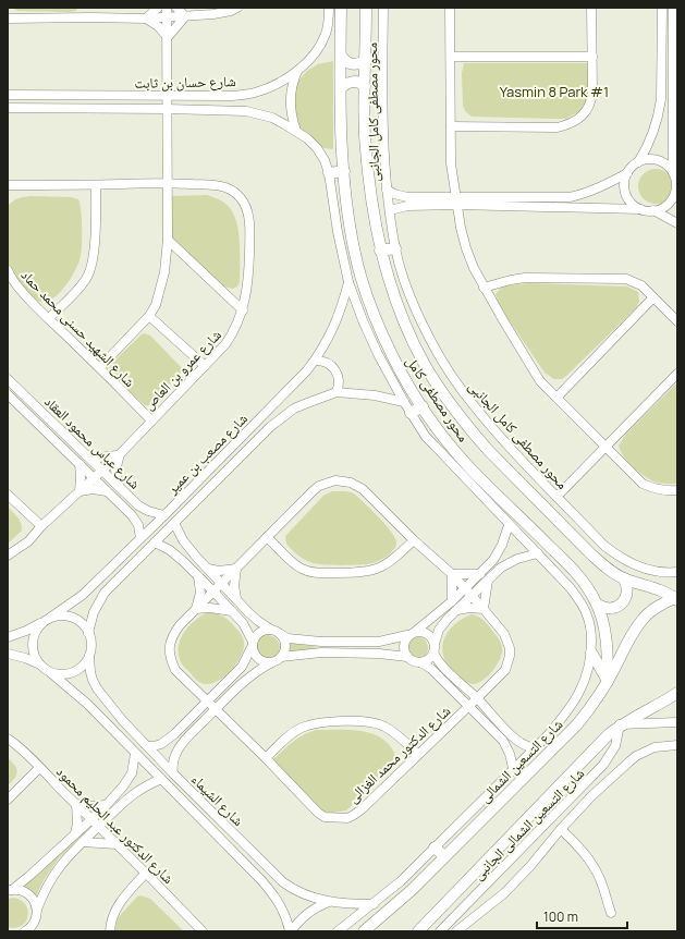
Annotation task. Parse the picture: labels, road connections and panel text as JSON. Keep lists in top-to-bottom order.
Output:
{
  "streets": {
    "main road": ["محور مصطفى كامل", "شارع التسعين الشمالى"],
    "street": [
      "شارع حسان بن ثابت",
      "محور مصطفى كامل الجانبى",
      "شارع الشهيد حسنى محمد حماد",
      "شارع عمرو بن العاص",
      "شارع عباس محمود العقاد",
      "شارع مصعب بن عمير",
      "شارع الدكتور محمد الغزالى",
      "شارع الشيماء",
      "شارع التسعين الشمالى الجانبى",
      "شارع الدكتور عبد الحليم محمود"
    ]
  },
  "crossings": [
    ["شارع الشهيد حسنى محمد حماد", "شارع عمرو بن العاص"],
    ["شارع عمرو بن العاص", "شارع عباس محمود العقاد"],
    ["محور مصطفى كامل", "شارع التسعين الشمالى"],
    ["شارع عباس محمود العقاد", "شارع مصعب بن عمير"],
    ["شارع مصعب بن عمير", "شارع الشيماء"]
  ],
  "parks": ["Yasmin 8 Park #1"],
  "scale_bar": "100 m"
}
